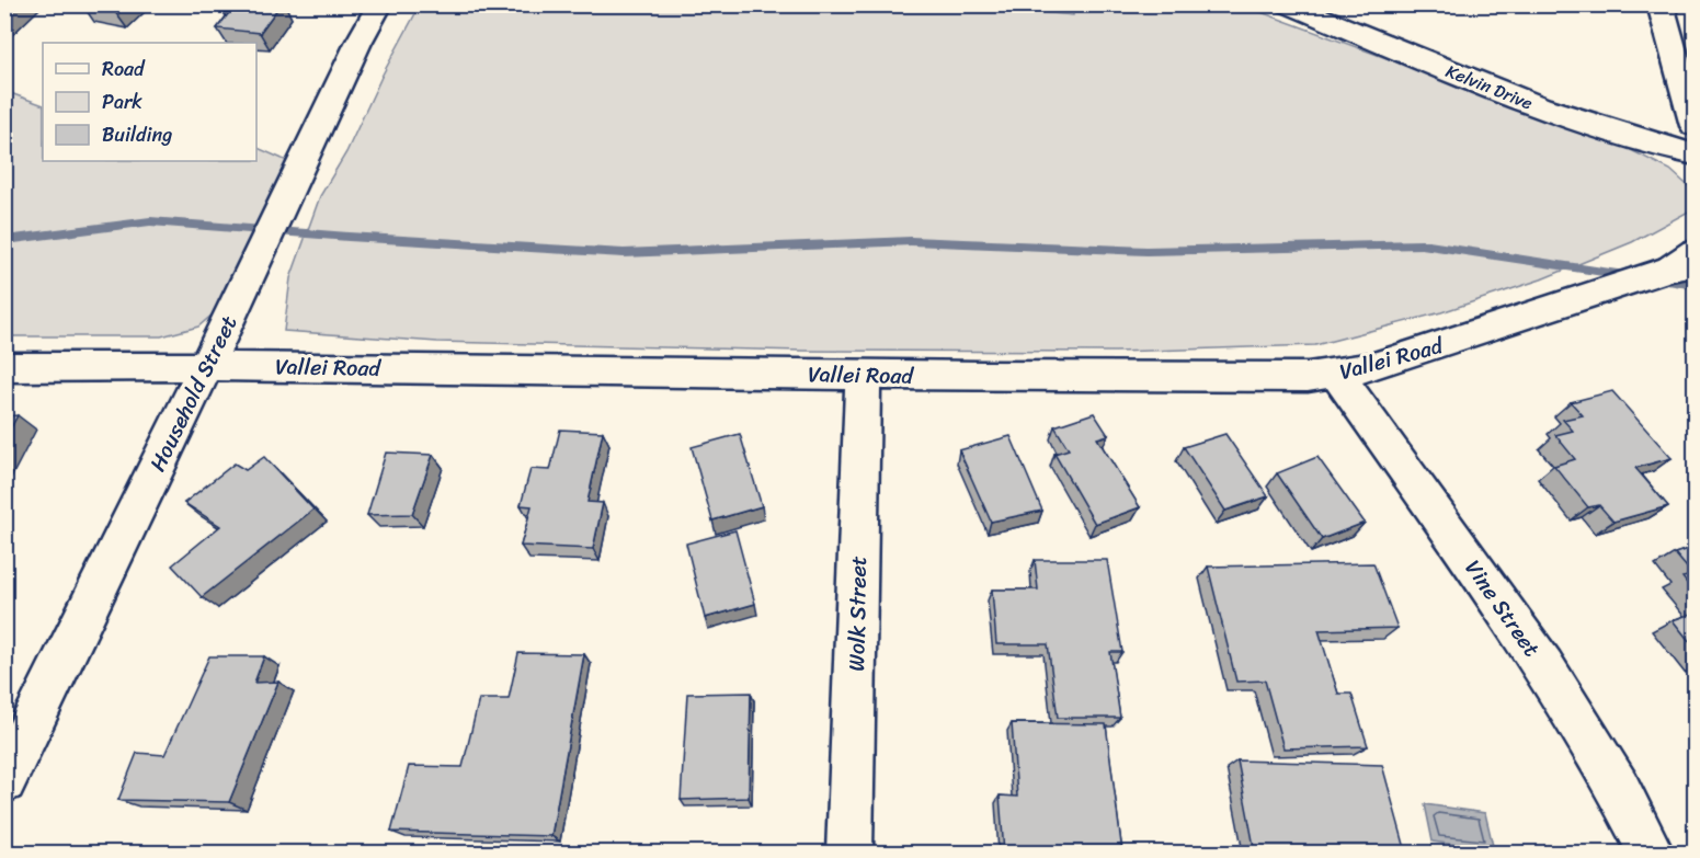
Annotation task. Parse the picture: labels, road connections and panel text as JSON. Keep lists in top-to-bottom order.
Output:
{
  "streets": {
    "street": [
      "Kelvin Drive",
      "Vallei Road",
      "Household Street",
      "Vine Street",
      "Wolk Street"
    ]
  },
  "crossings": [
    ["Vallei Road", "Household Street"],
    ["Vallei Road", "Vine Street"],
    ["Vallei Road", "Wolk Street"]
  ],
  "legend": ["Road", "Park", "Building"]
}
